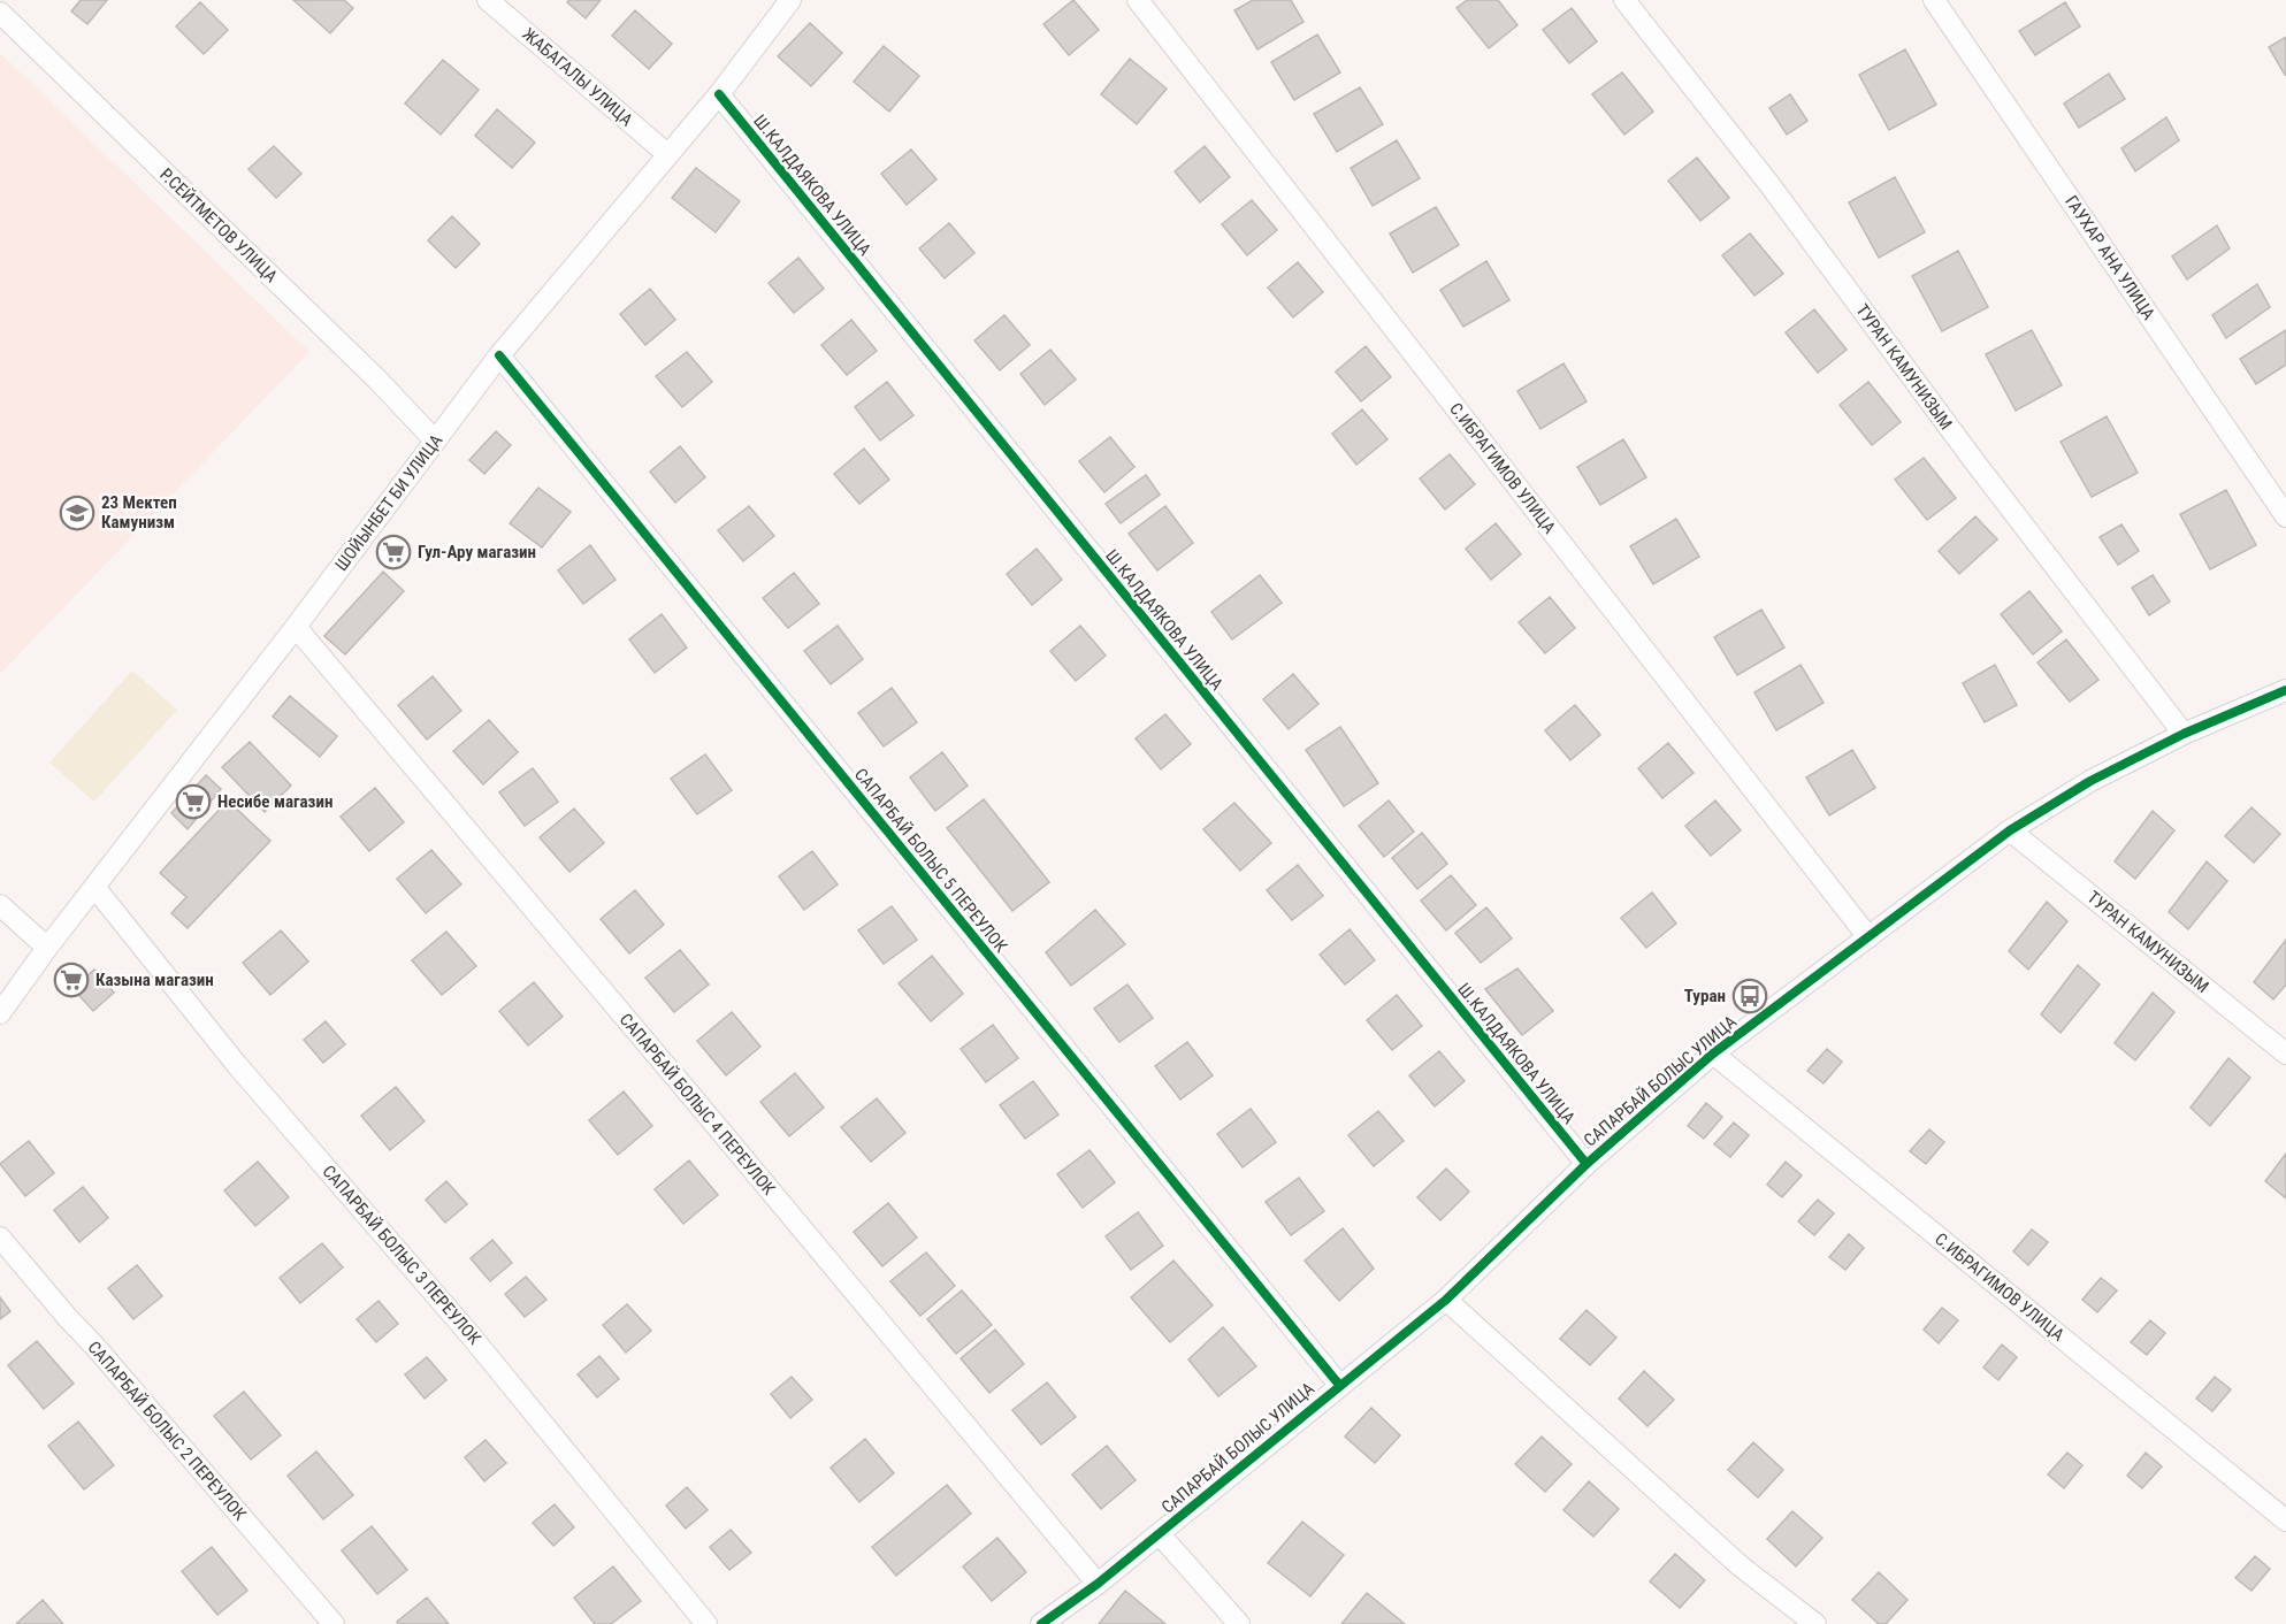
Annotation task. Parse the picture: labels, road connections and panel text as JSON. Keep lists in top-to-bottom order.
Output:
{
  "streets": {
    "street": [
      "ЖАБАГАЛЫ УЛИЦА",
      "Ш.КАЛДАЯКОВА УЛИЦА",
      "Р.СЕЙТМЕТОВ УЛИЦА",
      "ГАУХАР АНА УЛИЦА",
      "ТУРАН КАМУНИЗЫМ",
      "С.ИБРАГИМОВ УЛИЦА",
      "ШОЙЫНБЕТ БИ УЛИЦА",
      "САПАРБАЙ БОЛЫС 5 ПЕРЕУЛОК",
      "САПАРБАЙ БОЛЫС УЛИЦА",
      "САПАРБАЙ БОЛЫС 4 ПЕРЕУЛОК",
      "САПАРБАЙ БОЛЫС 3 ПЕРЕУЛОК",
      "САПАРБАЙ БОЛЫС 2 ПЕРЕУЛОК"
    ]
  },
  "crossings": [
    ["ЖАБАГАЛЫ УЛИЦА", "ШОЙЫНБЕТ БИ УЛИЦА"],
    ["Ш.КАЛДАЯКОВА УЛИЦА", "ШОЙЫНБЕТ БИ УЛИЦА"],
    ["Ш.КАЛДАЯКОВА УЛИЦА", "САПАРБАЙ БОЛЫС УЛИЦА"],
    ["Р.СЕЙТМЕТОВ УЛИЦА", "ШОЙЫНБЕТ БИ УЛИЦА"],
    ["ТУРАН КАМУНИЗЫМ", "САПАРБАЙ БОЛЫС УЛИЦА"],
    ["С.ИБРАГИМОВ УЛИЦА", "САПАРБАЙ БОЛЫС УЛИЦА"],
    ["ШОЙЫНБЕТ БИ УЛИЦА", "САПАРБАЙ БОЛЫС 5 ПЕРЕУЛОК"],
    ["ШОЙЫНБЕТ БИ УЛИЦА", "САПАРБАЙ БОЛЫС 4 ПЕРЕУЛОК"],
    ["ШОЙЫНБЕТ БИ УЛИЦА", "САПАРБАЙ БОЛЫС 3 ПЕРЕУЛОК"],
    ["САПАРБАЙ БОЛЫС 5 ПЕРЕУЛОК", "САПАРБАЙ БОЛЫС УЛИЦА"],
    ["САПАРБАЙ БОЛЫС УЛИЦА", "САПАРБАЙ БОЛЫС 4 ПЕРЕУЛОК"]
  ],
  "places": {
    "school or university": ["23 Мектеп Камунизм"],
    "supermarket": ["Гул-Ару магазин", "Несибе магазин", "Казына магазин"],
    "bus stop": ["Туран"]
  }
}
